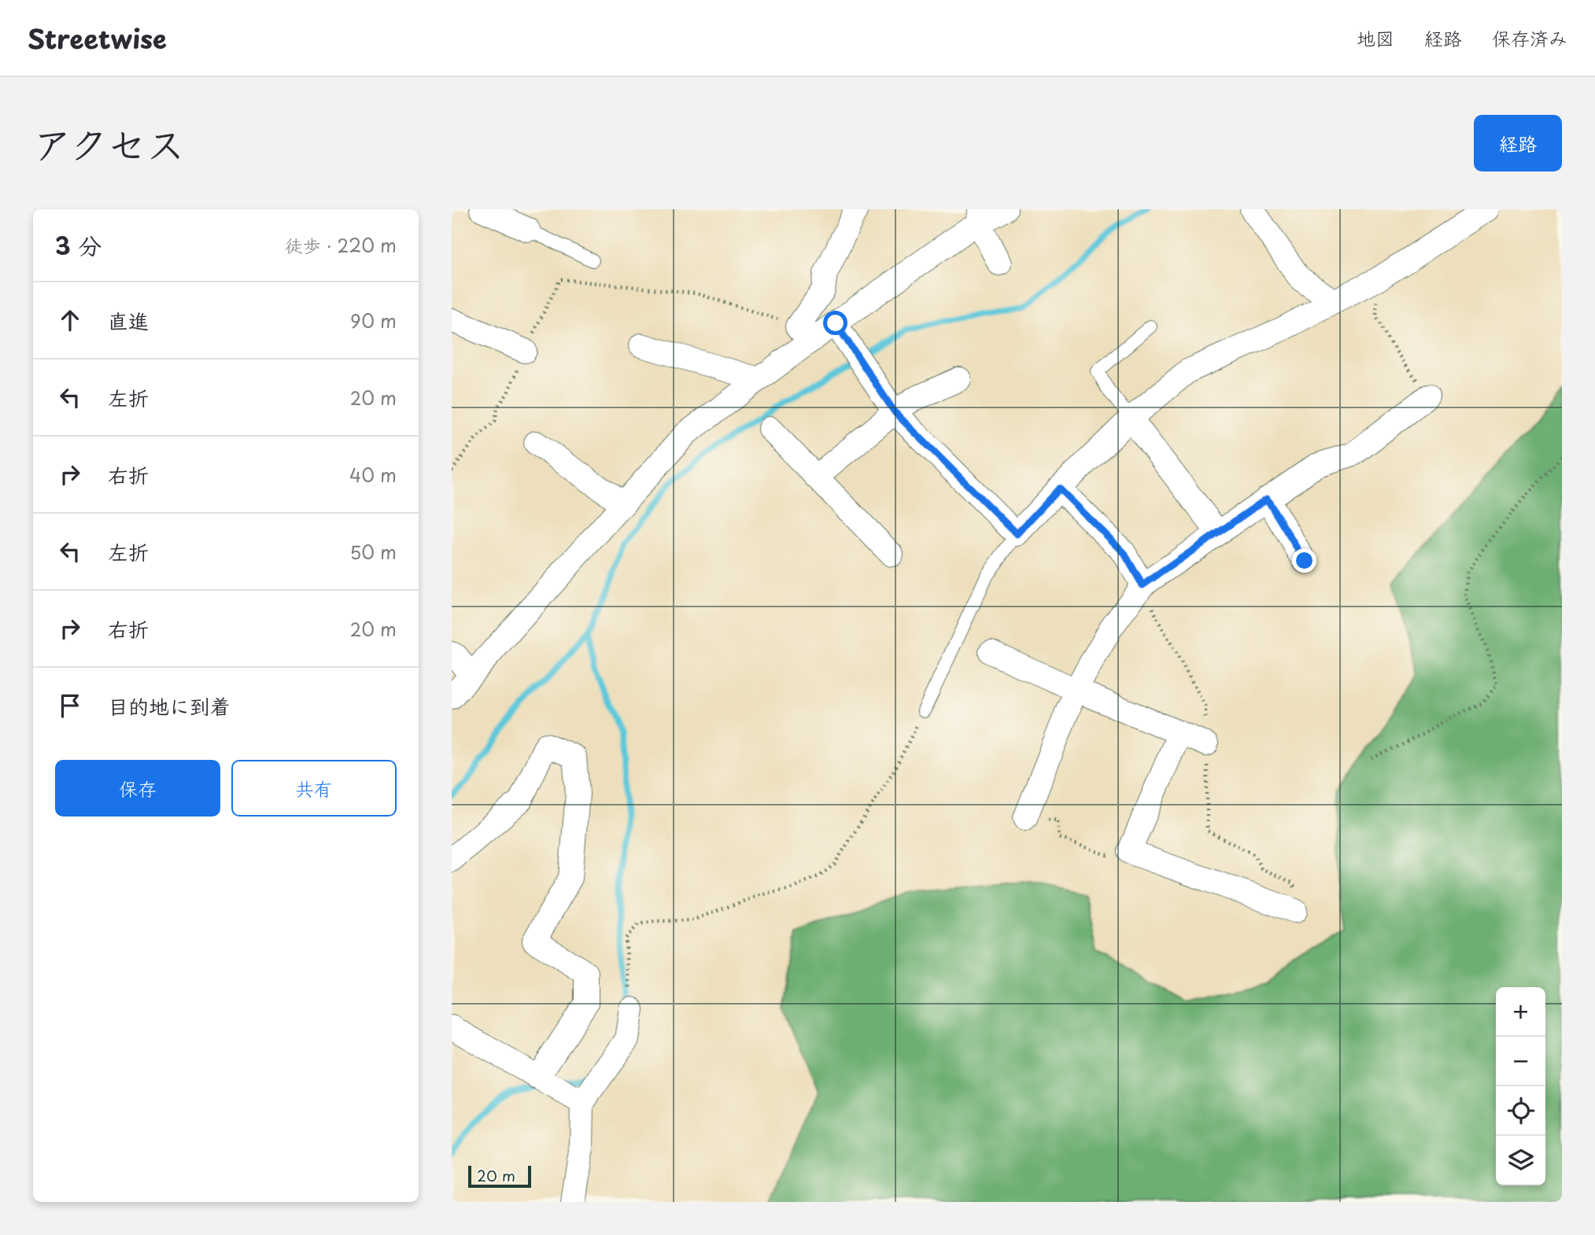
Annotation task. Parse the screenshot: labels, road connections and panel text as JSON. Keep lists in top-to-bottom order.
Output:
{
  "scale_bar": "20 m",
  "page": {
    "header": "Streetwise",
    "nav": ["地図", "経路", "保存済み"],
    "title": "アクセス",
    "buttons": [
      "経路",
      ["保存", "共有"]
    ],
    "heading": ["3 分", "徒歩 · 220 m"],
    "list": [
      ["直進", "90 m"],
      ["左折", "20 m"],
      ["右折", "40 m"],
      ["左折", "50 m"],
      ["右折", "20 m"],
      "目的地に到着"
    ],
    "map_buttons": ["+", "−"],
    "scale": "20 m"
  }
}
